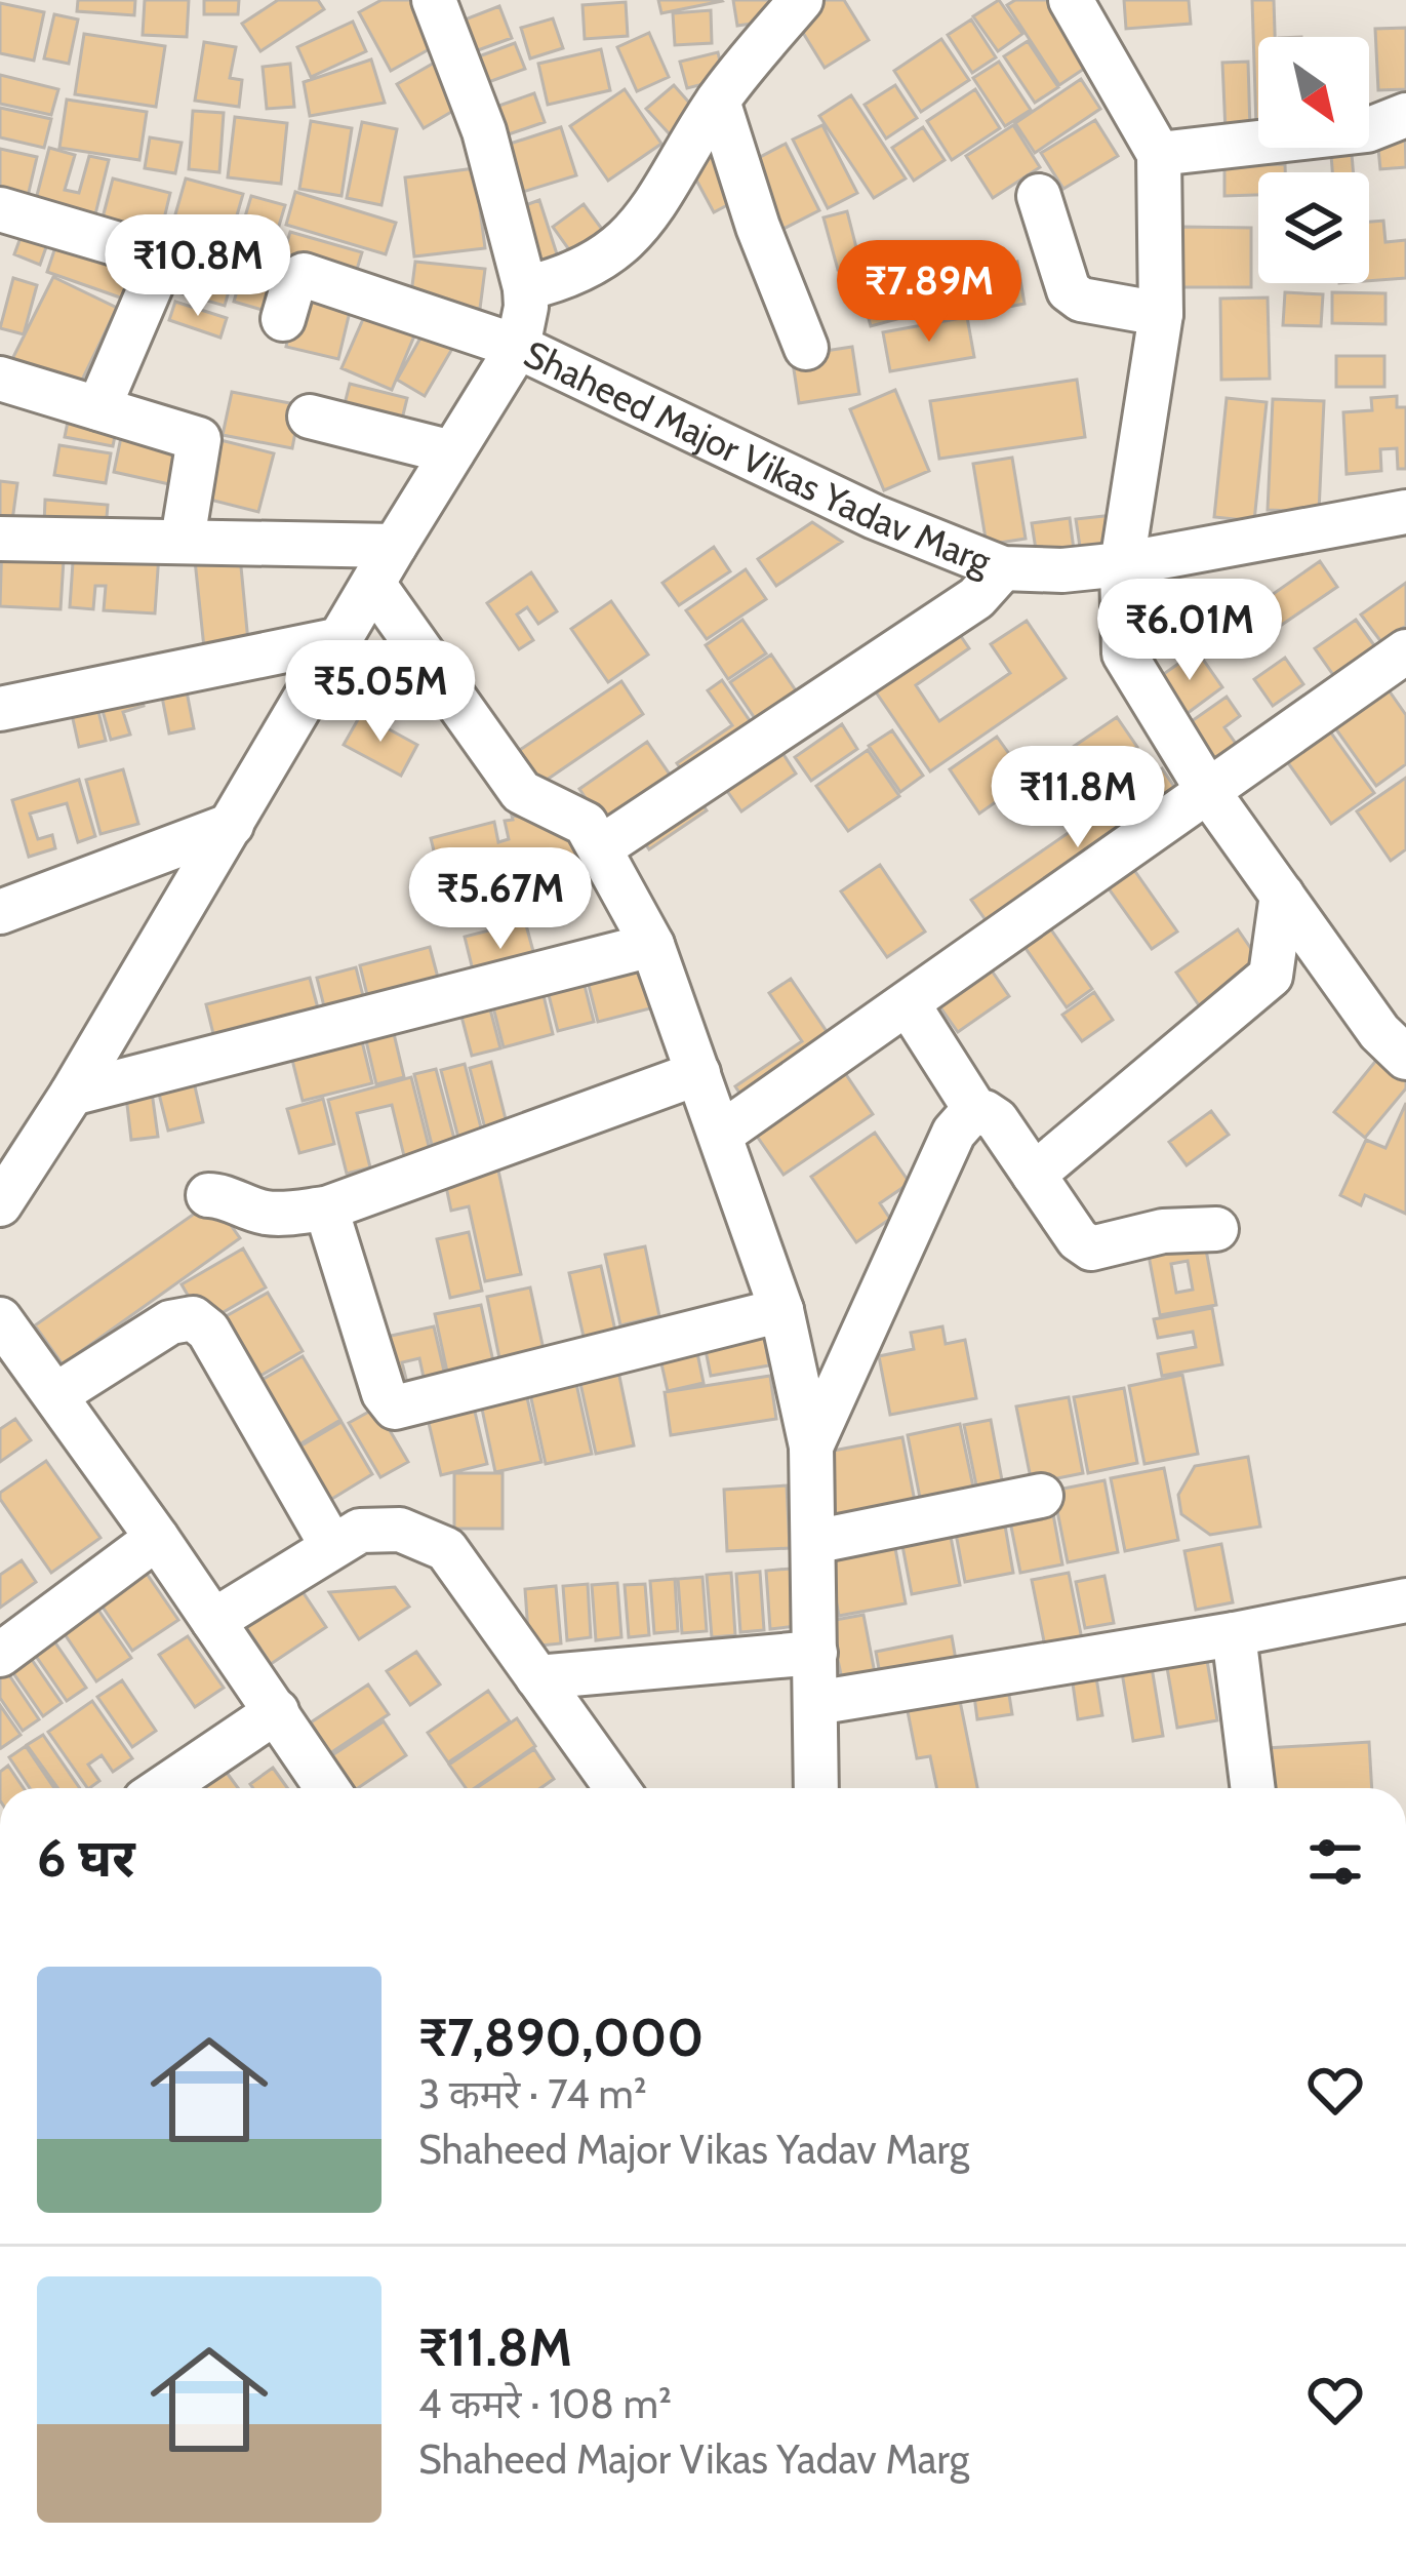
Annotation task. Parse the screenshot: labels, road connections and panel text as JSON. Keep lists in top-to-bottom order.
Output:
{
  "streets": {
    "street": ["Shaheed Major Vikas Yadav Marg"]
  },
  "north": "bottom right",
  "page": {
    "price": [
      "₹10.8M",
      "₹7.89M",
      "₹6.01M",
      "₹5.05M",
      "₹11.8M",
      "₹5.67M"
    ],
    "heading": "6 घर",
    "list": [
      {
        "name": "₹7,890,000",
        "note": "3 कमरे · 74 m² · Shaheed Major Vikas Yadav Marg"
      },
      {
        "name": "₹11.8M",
        "note": "4 कमरे · 108 m² · Shaheed Major Vikas Yadav Marg"
      }
    ]
  }
}
